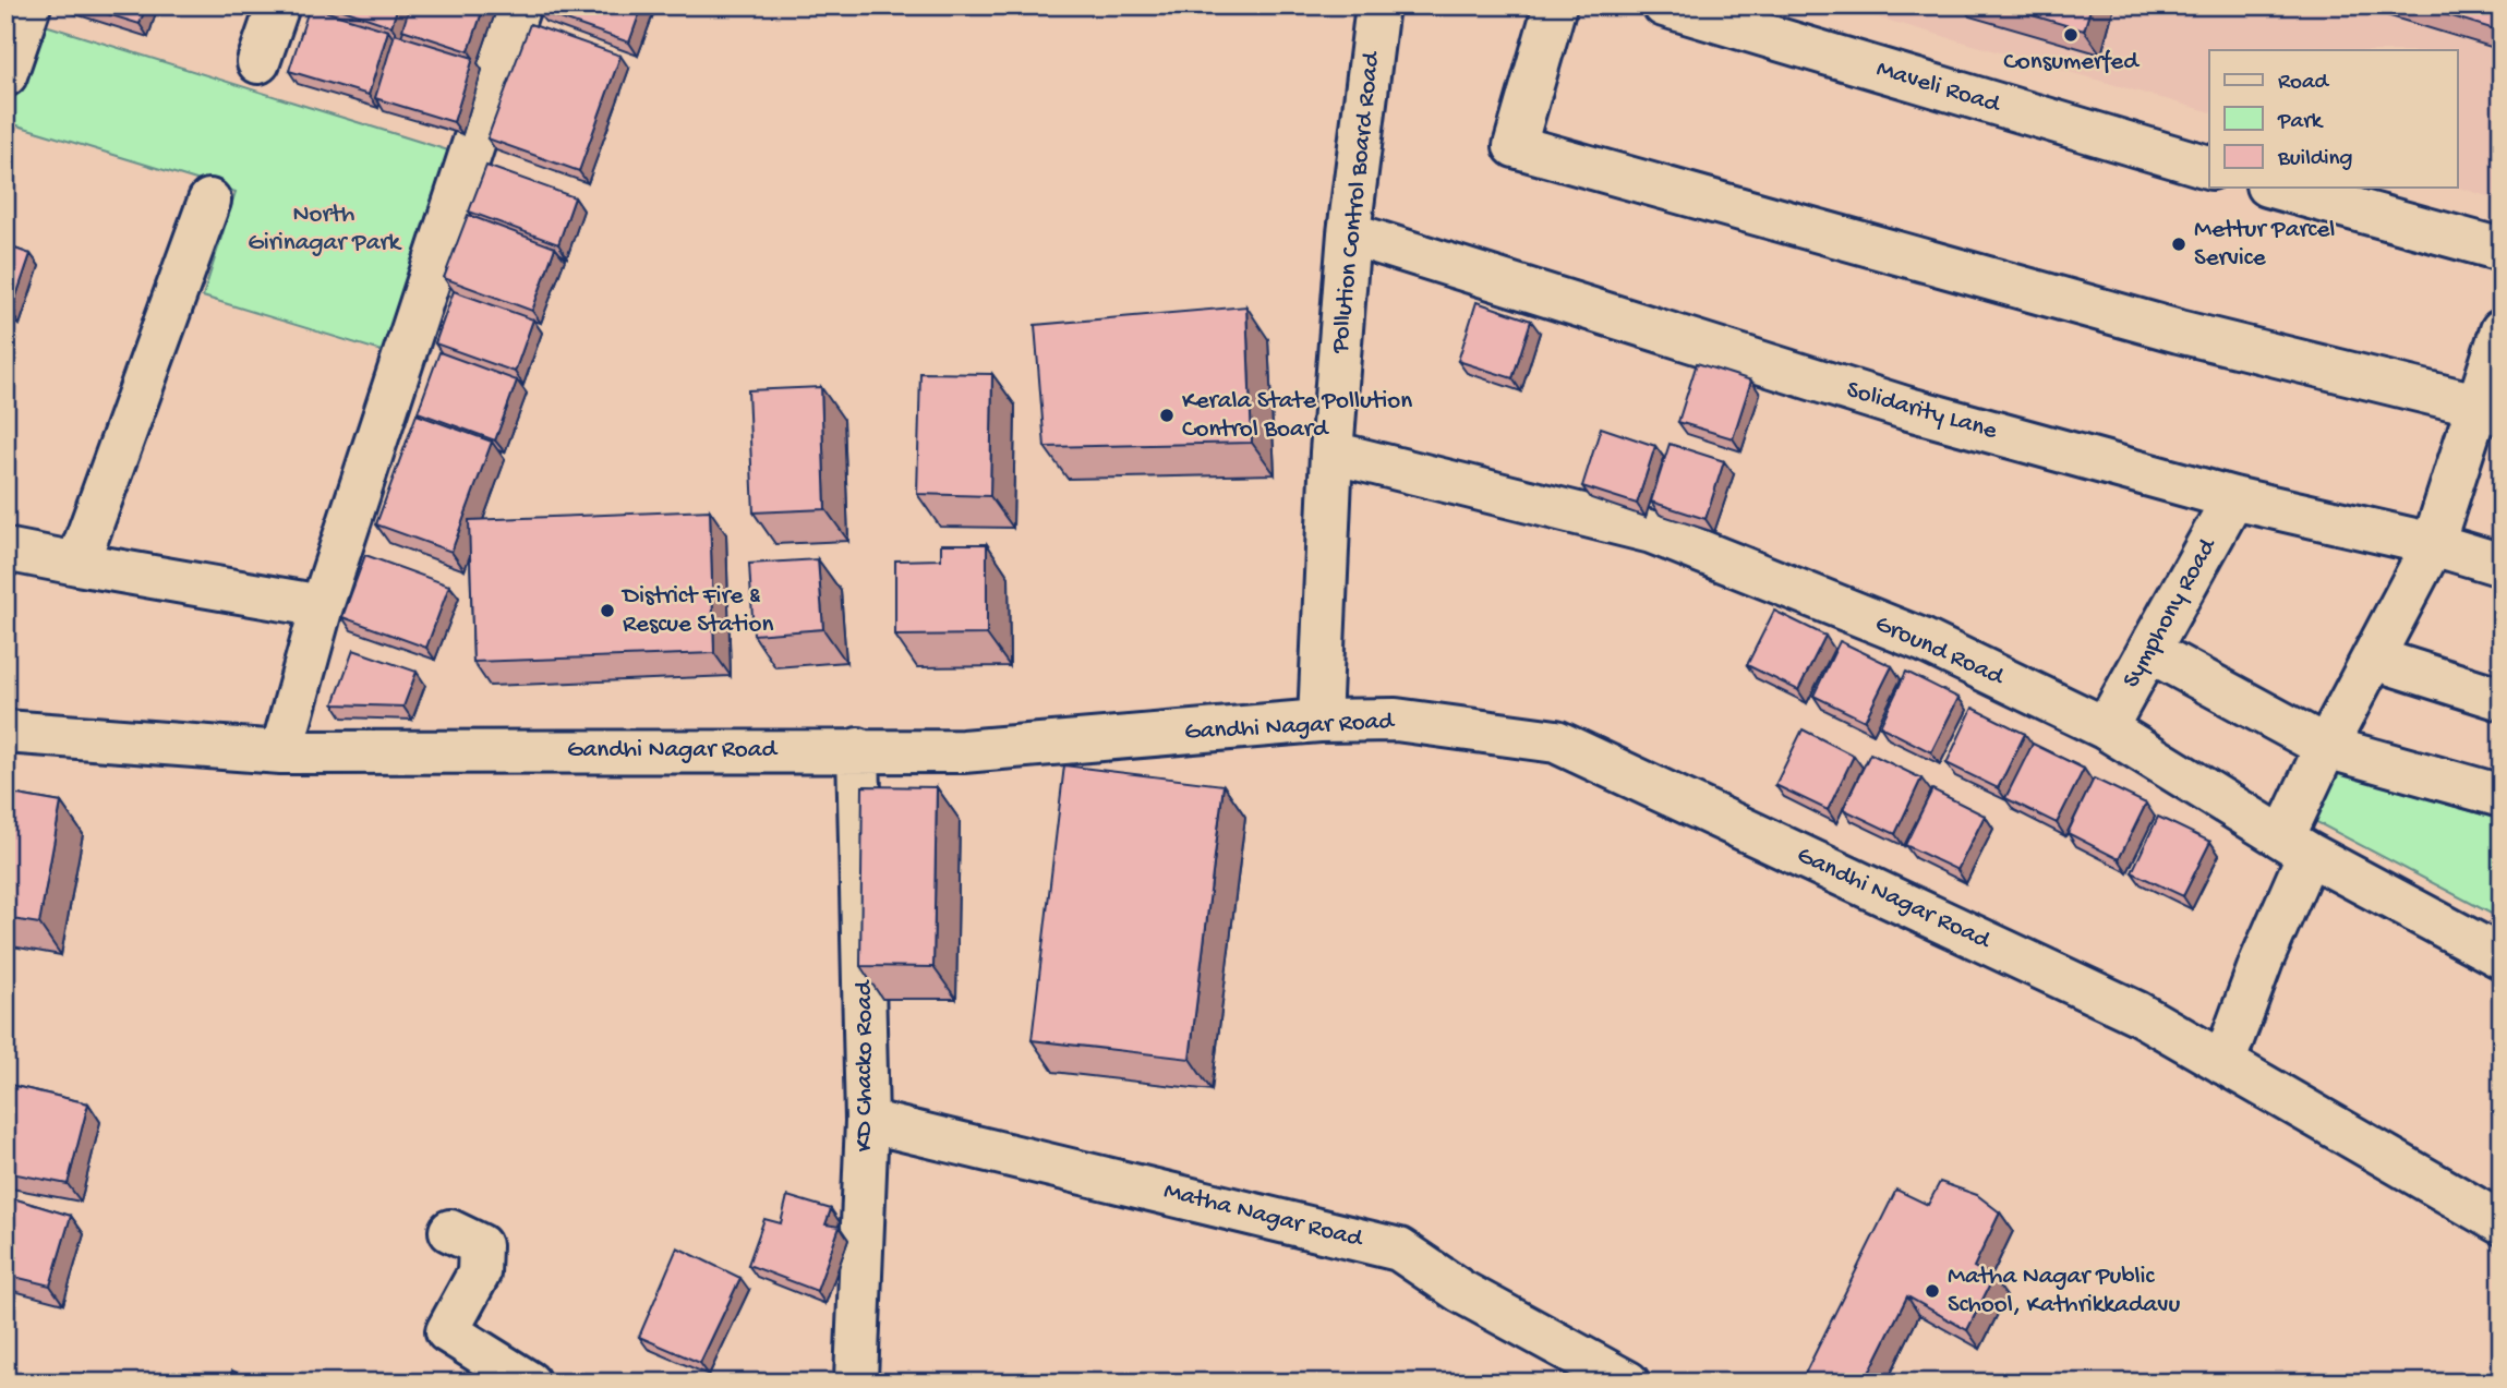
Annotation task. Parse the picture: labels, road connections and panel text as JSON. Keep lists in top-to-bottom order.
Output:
{
  "streets": {
    "street": [
      "Maveli Road",
      "Pollution Control Board Road",
      "Solidarity Lane",
      "Symphony Road",
      "Ground Road",
      "Gandhi Nagar Road",
      "KD Chacko Road",
      "Matha Nagar Road"
    ]
  },
  "crossings": [
    ["Pollution Control Board Road", "Solidarity Lane"],
    ["Pollution Control Board Road", "Ground Road"],
    ["Pollution Control Board Road", "Gandhi Nagar Road"],
    ["Solidarity Lane", "Symphony Road"],
    ["Symphony Road", "Ground Road"],
    ["Gandhi Nagar Road", "KD Chacko Road"],
    ["KD Chacko Road", "Matha Nagar Road"]
  ],
  "parks": ["North Girinagar Park"],
  "places": [
    "Consumerfed",
    "Mettur Parcel Service",
    "Kerala State Pollution Control Board",
    "District Fire & Rescue Station",
    "Matha Nagar Public School, Kathrikkadavu"
  ],
  "legend": ["Road", "Park", "Building"]
}
